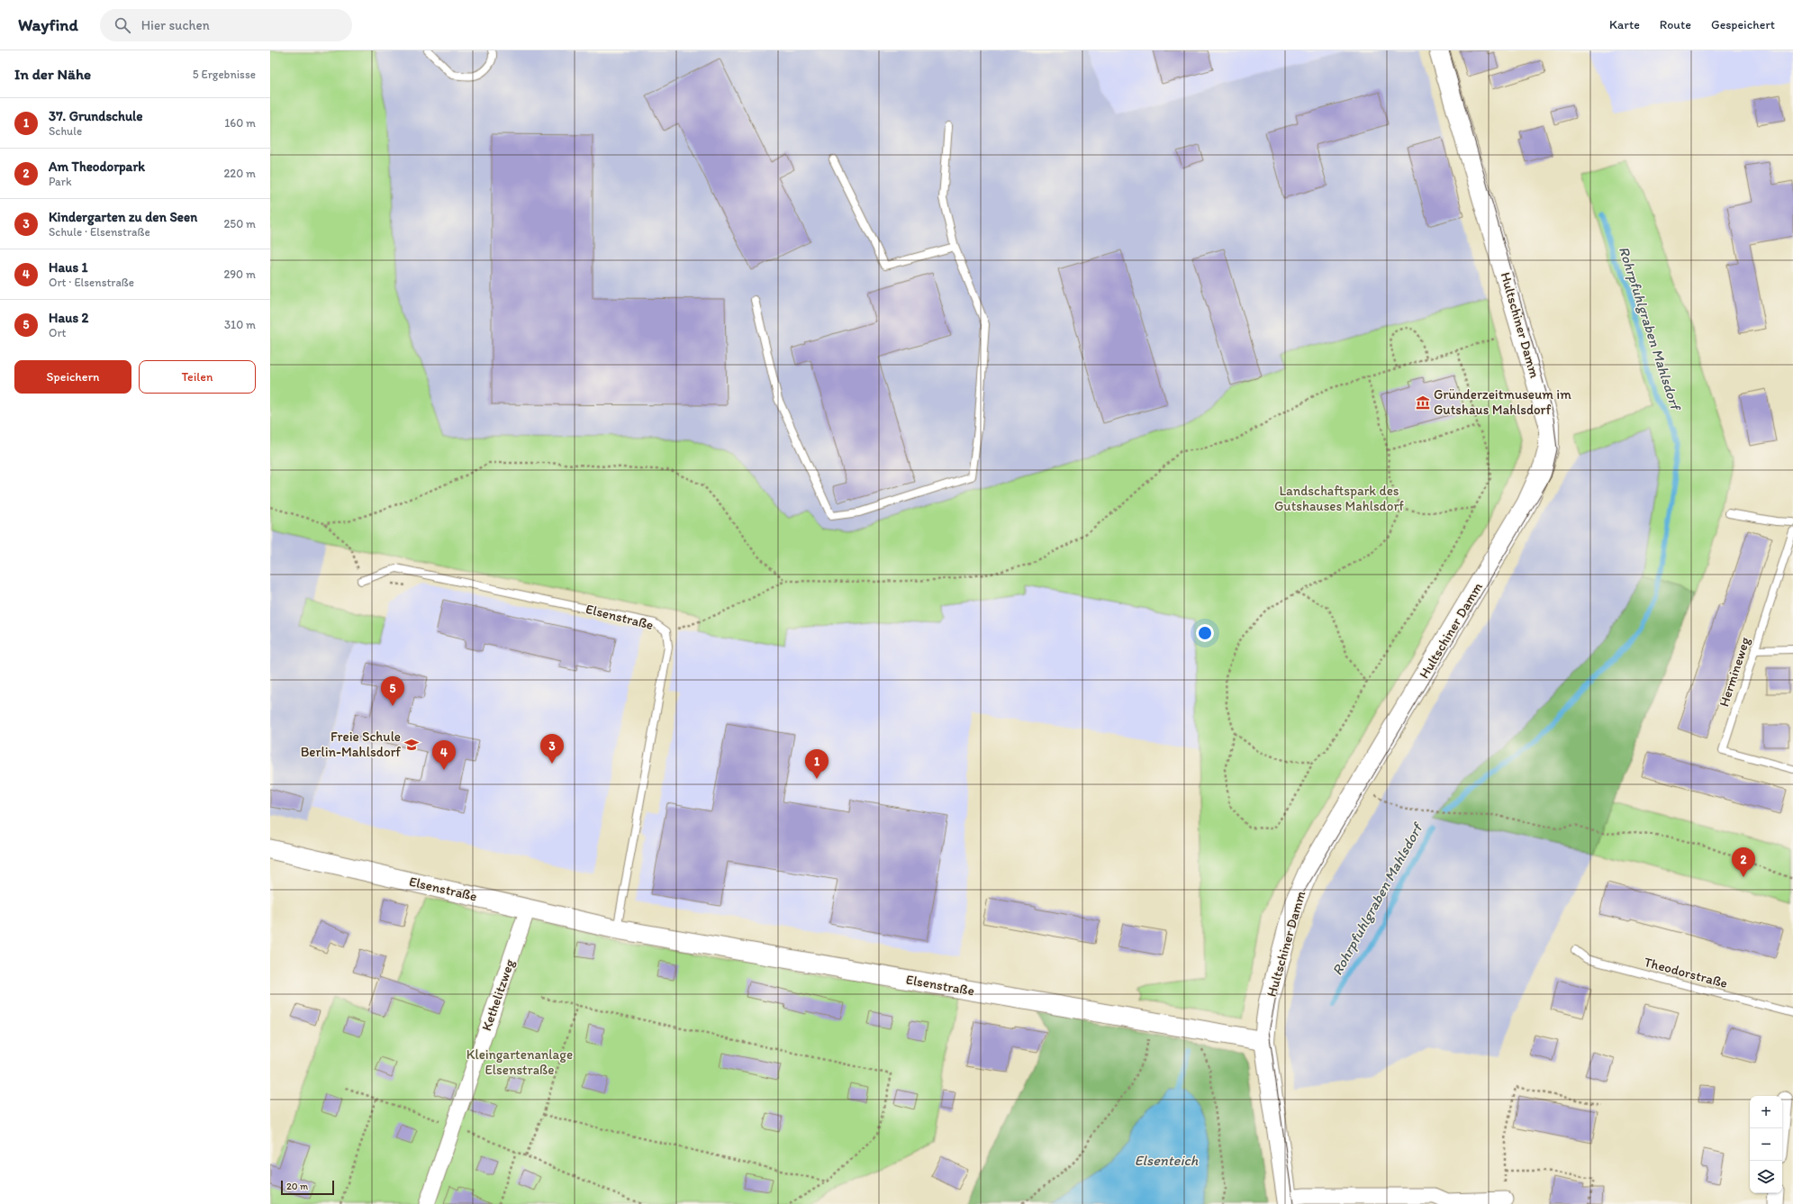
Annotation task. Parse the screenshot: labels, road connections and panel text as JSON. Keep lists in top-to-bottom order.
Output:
{
  "streets": {
    "main road": ["Hultschiner Damm"],
    "street": ["Elsenstraße", "Kethelitzweg"],
    "lane": ["Hermineweg", "Theodorstraße"]
  },
  "crossings": [
    ["Hultschiner Damm", "Elsenstraße"],
    ["Elsenstraße", "Kethelitzweg"]
  ],
  "water": ["Rohrpfuhlgraben Mahlsdorf", "Elsenteich"],
  "parks": ["Landschaftspark des Gutshauses Mahlsdorf", "Kleingartenanlage Elsenstraße"],
  "places": {
    "museum": ["Gründerzeitmuseum im Gutshaus Mahlsdorf"],
    "school or university": ["Freie Schule Berlin-Mahlsdorf"]
  },
  "scale_bar": "20 m",
  "page": {
    "header": "Wayfind",
    "search": "Hier suchen",
    "nav": ["Karte", "Route", "Gespeichert"],
    "heading": ["In der Nähe", "5 Ergebnisse"],
    "list": [
      {
        "mark": "1",
        "name": "37. Grundschule",
        "note": "Schule",
        "value": "160 m"
      },
      {
        "mark": "2",
        "name": "Am Theodorpark",
        "note": "Park",
        "value": "220 m"
      },
      {
        "mark": "3",
        "name": "Kindergarten zu den Seen",
        "note": "Schule · Elsenstraße",
        "value": "250 m"
      },
      {
        "mark": "4",
        "name": "Haus 1",
        "note": "Ort · Elsenstraße",
        "value": "290 m"
      },
      {
        "mark": "5",
        "name": "Haus 2",
        "note": "Ort",
        "value": "310 m"
      }
    ],
    "buttons": ["Speichern", "Teilen"],
    "pins": [
      "5",
      "3",
      "4",
      "1",
      "2"
    ],
    "map_buttons": ["+", "−"],
    "scale": "20 m"
  }
}
